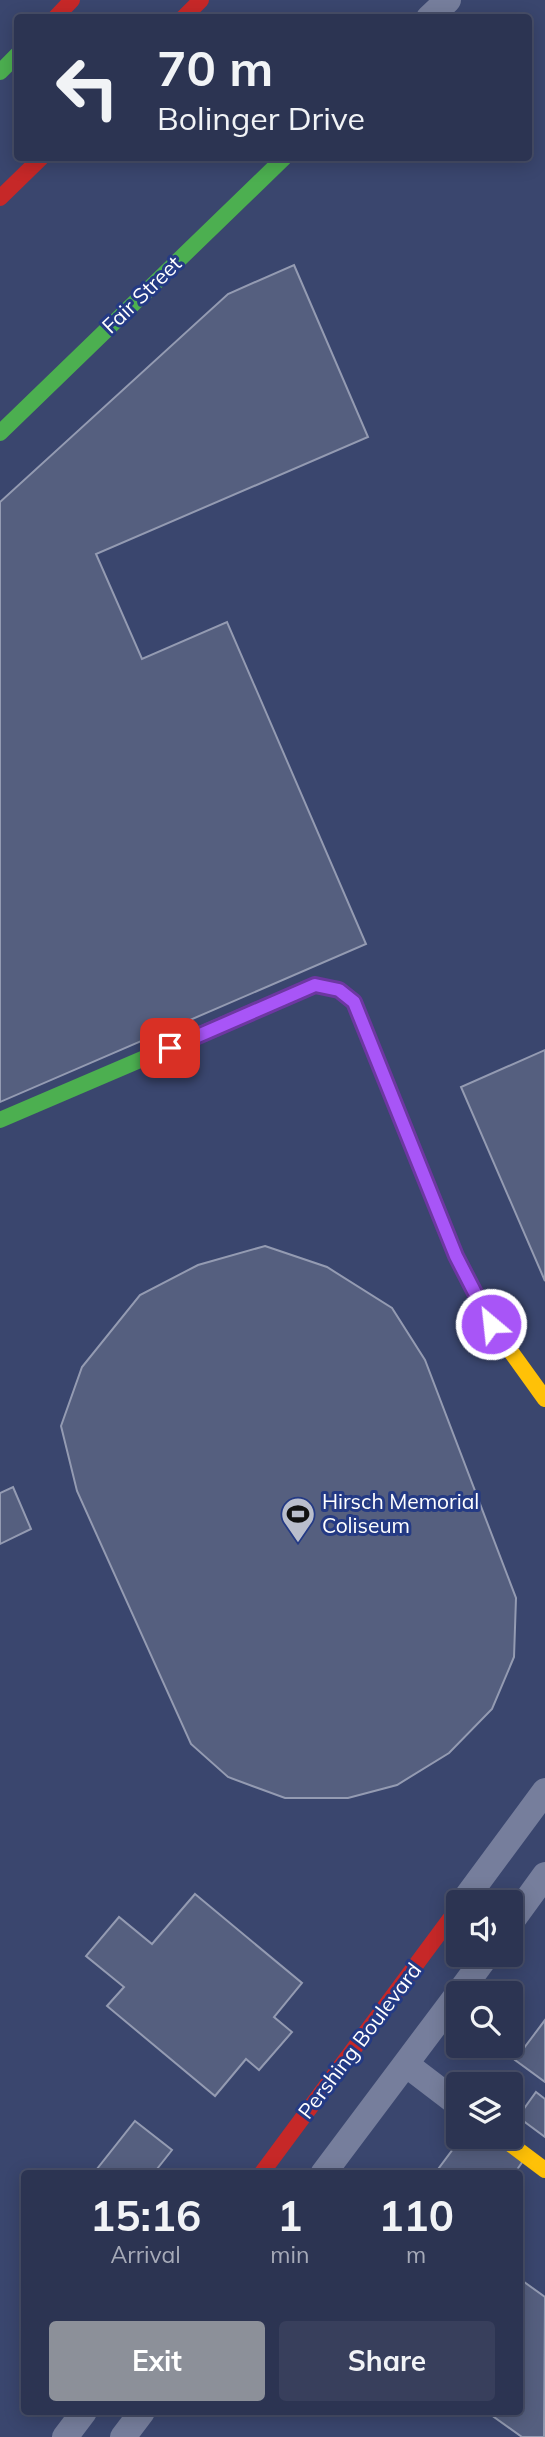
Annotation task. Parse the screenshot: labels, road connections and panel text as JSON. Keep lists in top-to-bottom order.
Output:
{
  "streets": {
    "main road": ["Fair Street", "Pershing Boulevard"]
  },
  "places": {
    "sports": ["Hirsch Memorial Coliseum"]
  },
  "page": {
    "turn": ["70 m", "Bolinger Drive"],
    "eta": [
      "15:16",
      "Arrival",
      "1",
      "min",
      "110",
      "m"
    ],
    "buttons": ["Exit", "Share"]
  }
}
